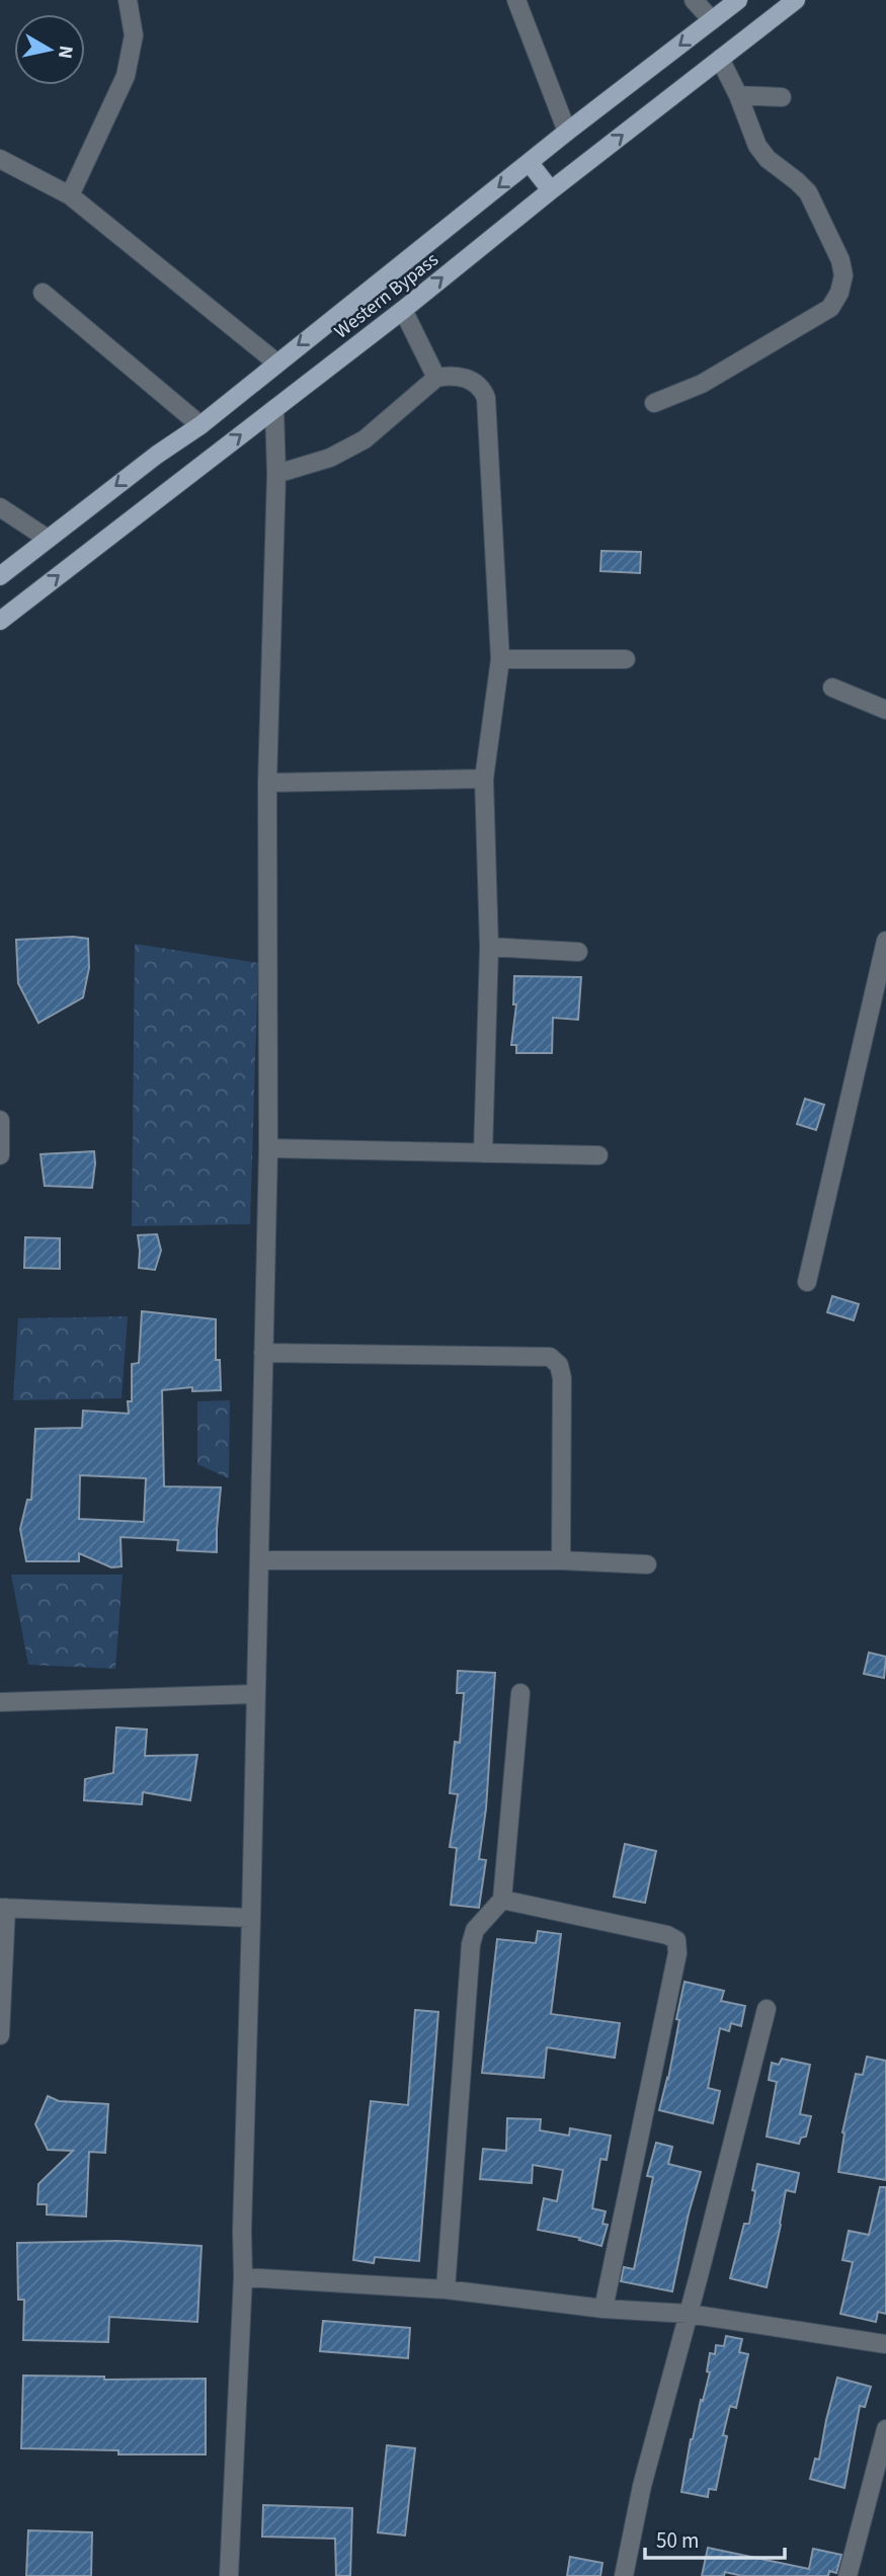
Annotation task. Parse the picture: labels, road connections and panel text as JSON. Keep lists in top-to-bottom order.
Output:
{
  "streets": {
    "main road": ["Western Bypass"]
  },
  "scale_bar": "50 m",
  "north": "right"
}
